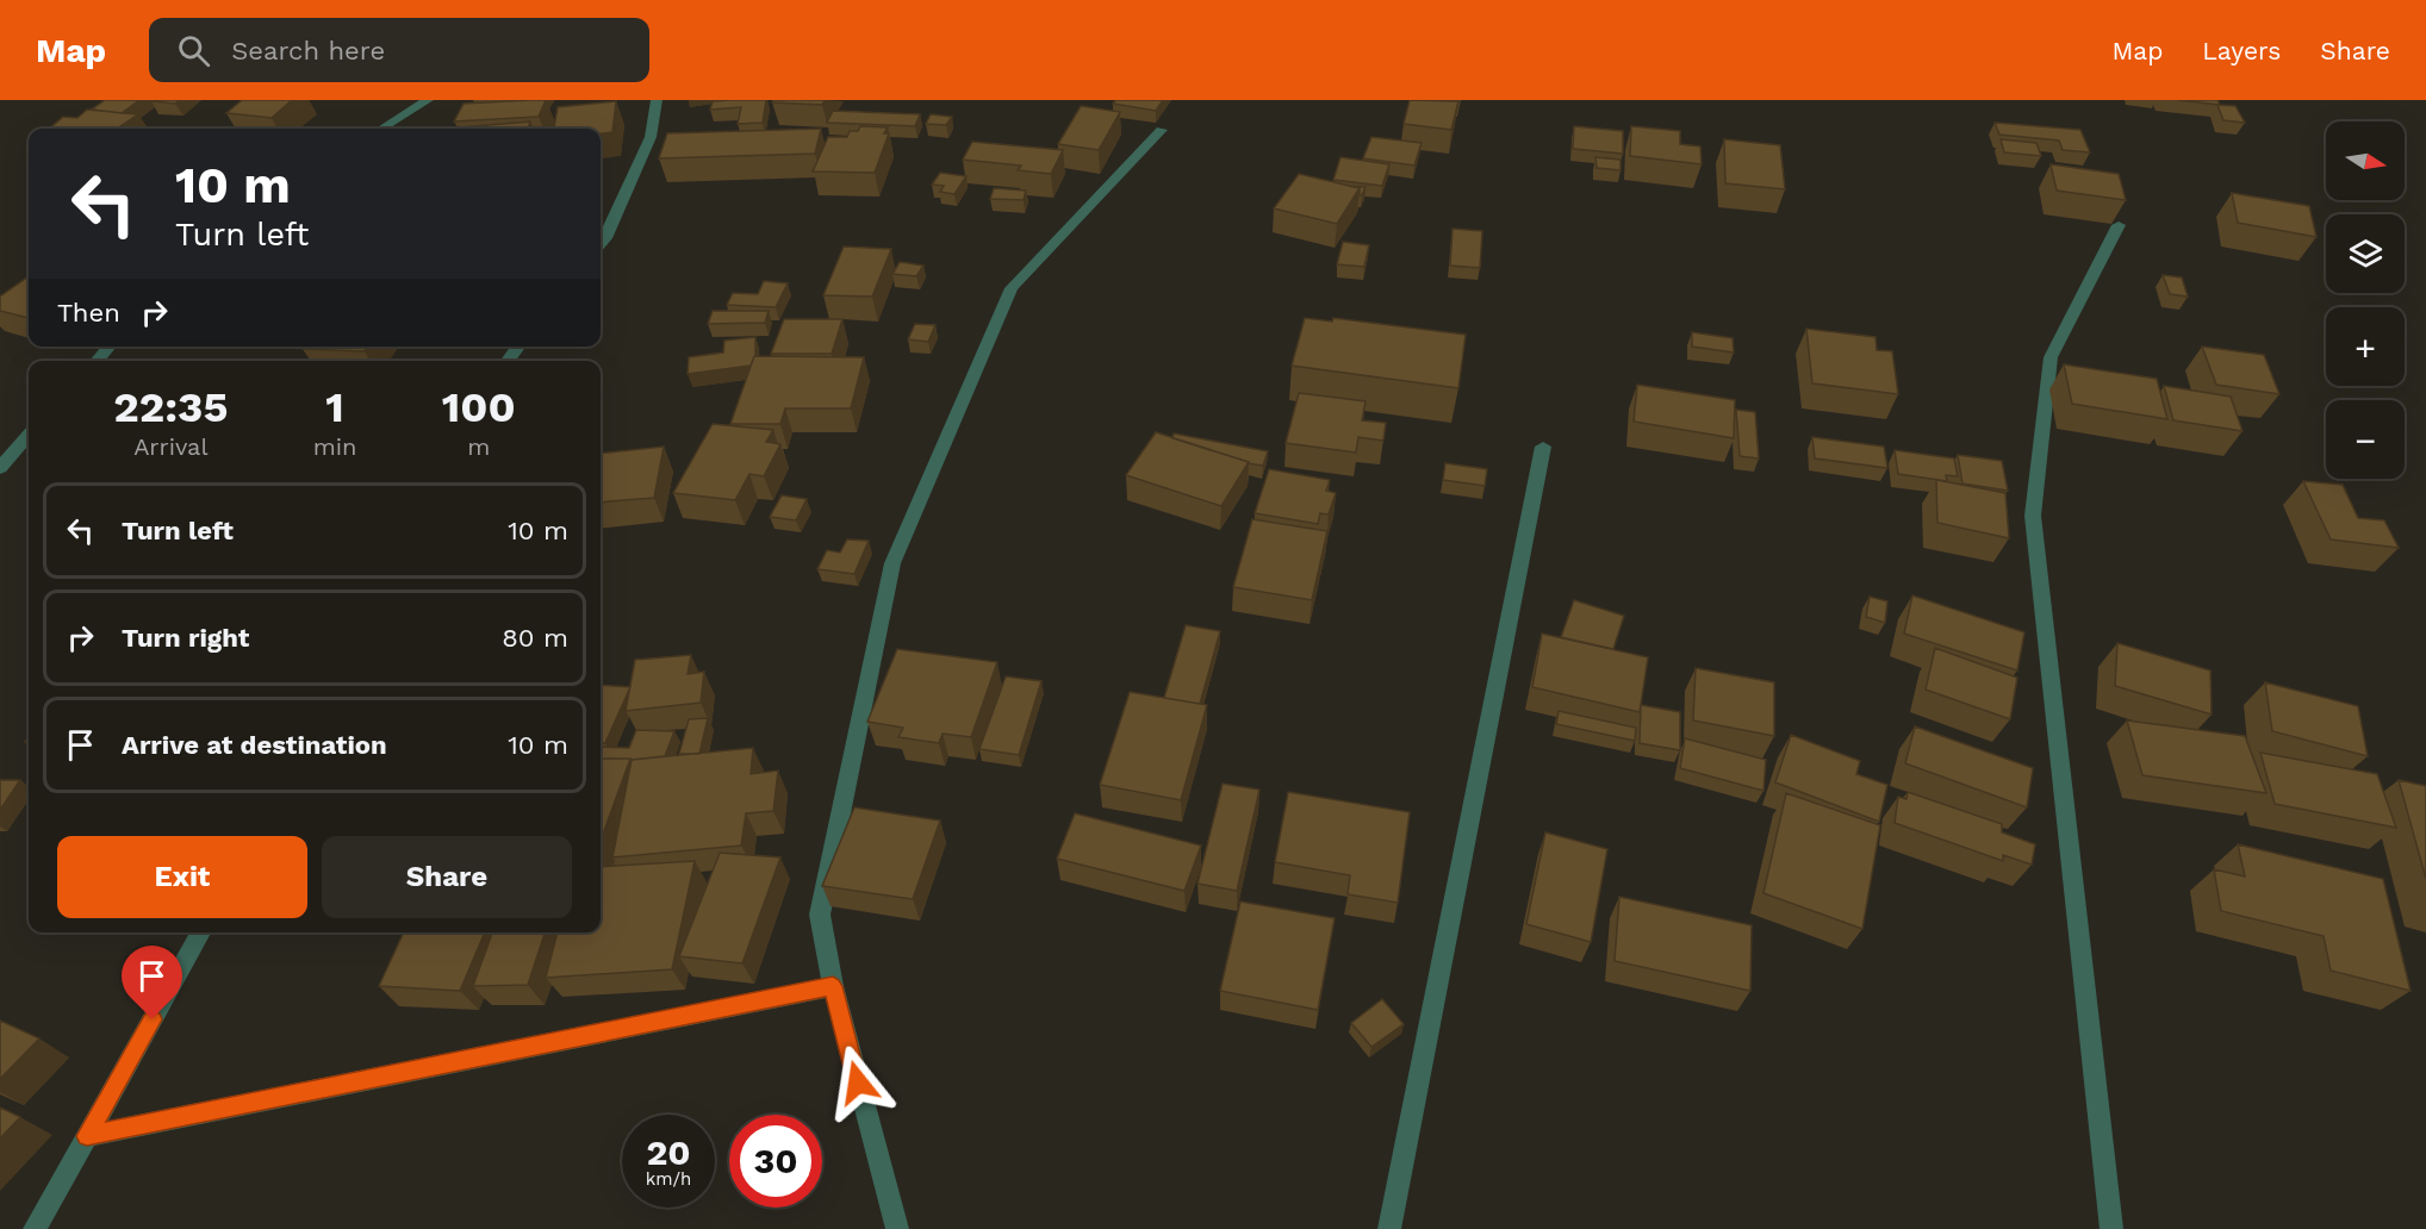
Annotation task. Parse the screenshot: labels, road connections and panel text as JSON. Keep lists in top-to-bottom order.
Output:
{
  "north": "right",
  "page": {
    "header": "Map",
    "search": "Search here",
    "nav": ["Map", "Layers", "Share"],
    "map_buttons": ["+", "−"],
    "turn": ["10 m", "Turn left"],
    "then": "Then",
    "eta": [
      "22:35",
      "Arrival",
      "1",
      "min",
      "100",
      "m"
    ],
    "list": [
      {
        "name": "Turn left",
        "value": "10 m"
      },
      {
        "name": "Turn right",
        "value": "80 m"
      },
      {
        "name": "Arrive at destination",
        "value": "10 m"
      }
    ],
    "buttons": ["Exit", "Share"],
    "speed": "20 km/h",
    "limit": "30"
  }
}
